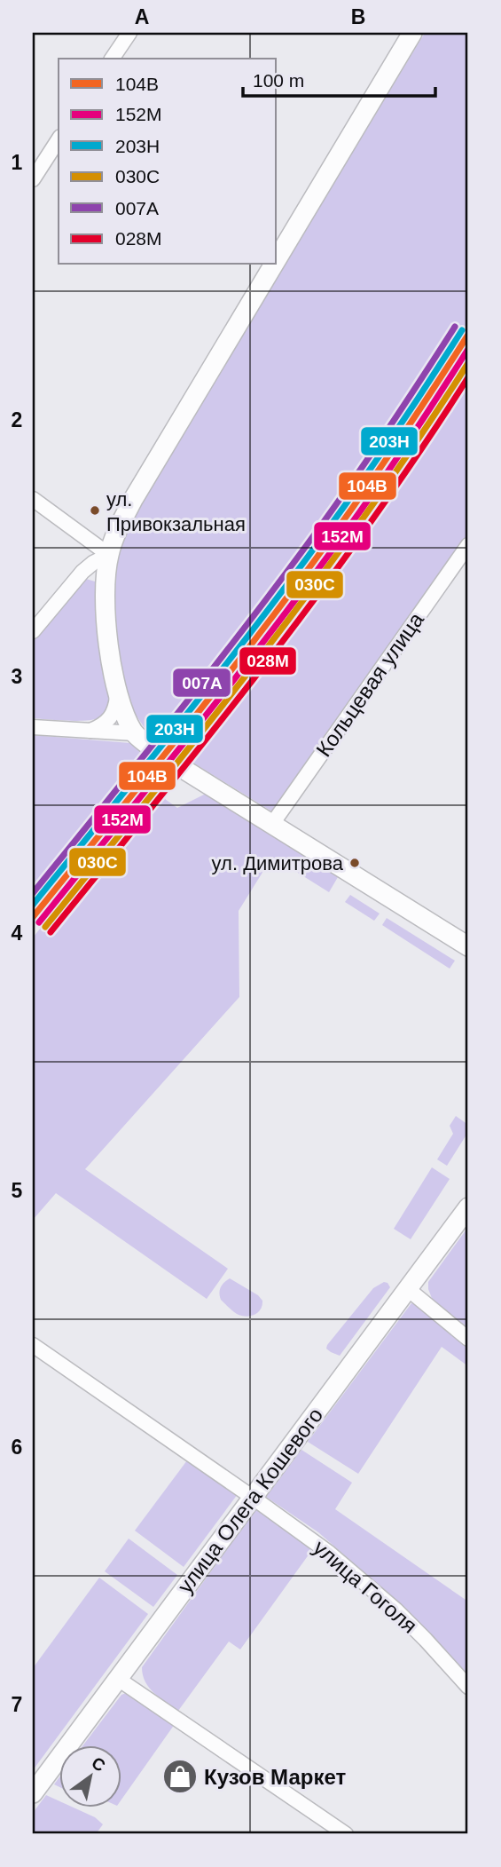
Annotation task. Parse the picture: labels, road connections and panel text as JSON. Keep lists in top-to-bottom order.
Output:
{
  "streets": {
    "main road": ["улица Олега Кошевого"],
    "street": ["Кольцевая улица", "улица Гоголя"]
  },
  "crossings": [
    ["улица Олега Кошевого", "улица Гоголя"]
  ],
  "places": {
    "other": ["ул. Привокзальная", "ул. Димитрова"],
    "shop": ["Кузов Маркет"]
  },
  "lines": [
    "transit line 007А",
    "transit line 203Н",
    "transit line 104В",
    "transit line 152М",
    "transit line 030C",
    "transit line 028М"
  ],
  "legend": [
    "104В",
    "152М",
    "203Н",
    "030C",
    "007А",
    "028М"
  ],
  "scale_bar": "100 m",
  "north": "top right",
  "grid": {
    "columns": ["A", "B"],
    "rows": [
      "1",
      "2",
      "3",
      "4",
      "5",
      "6",
      "7"
    ]
  }
}
